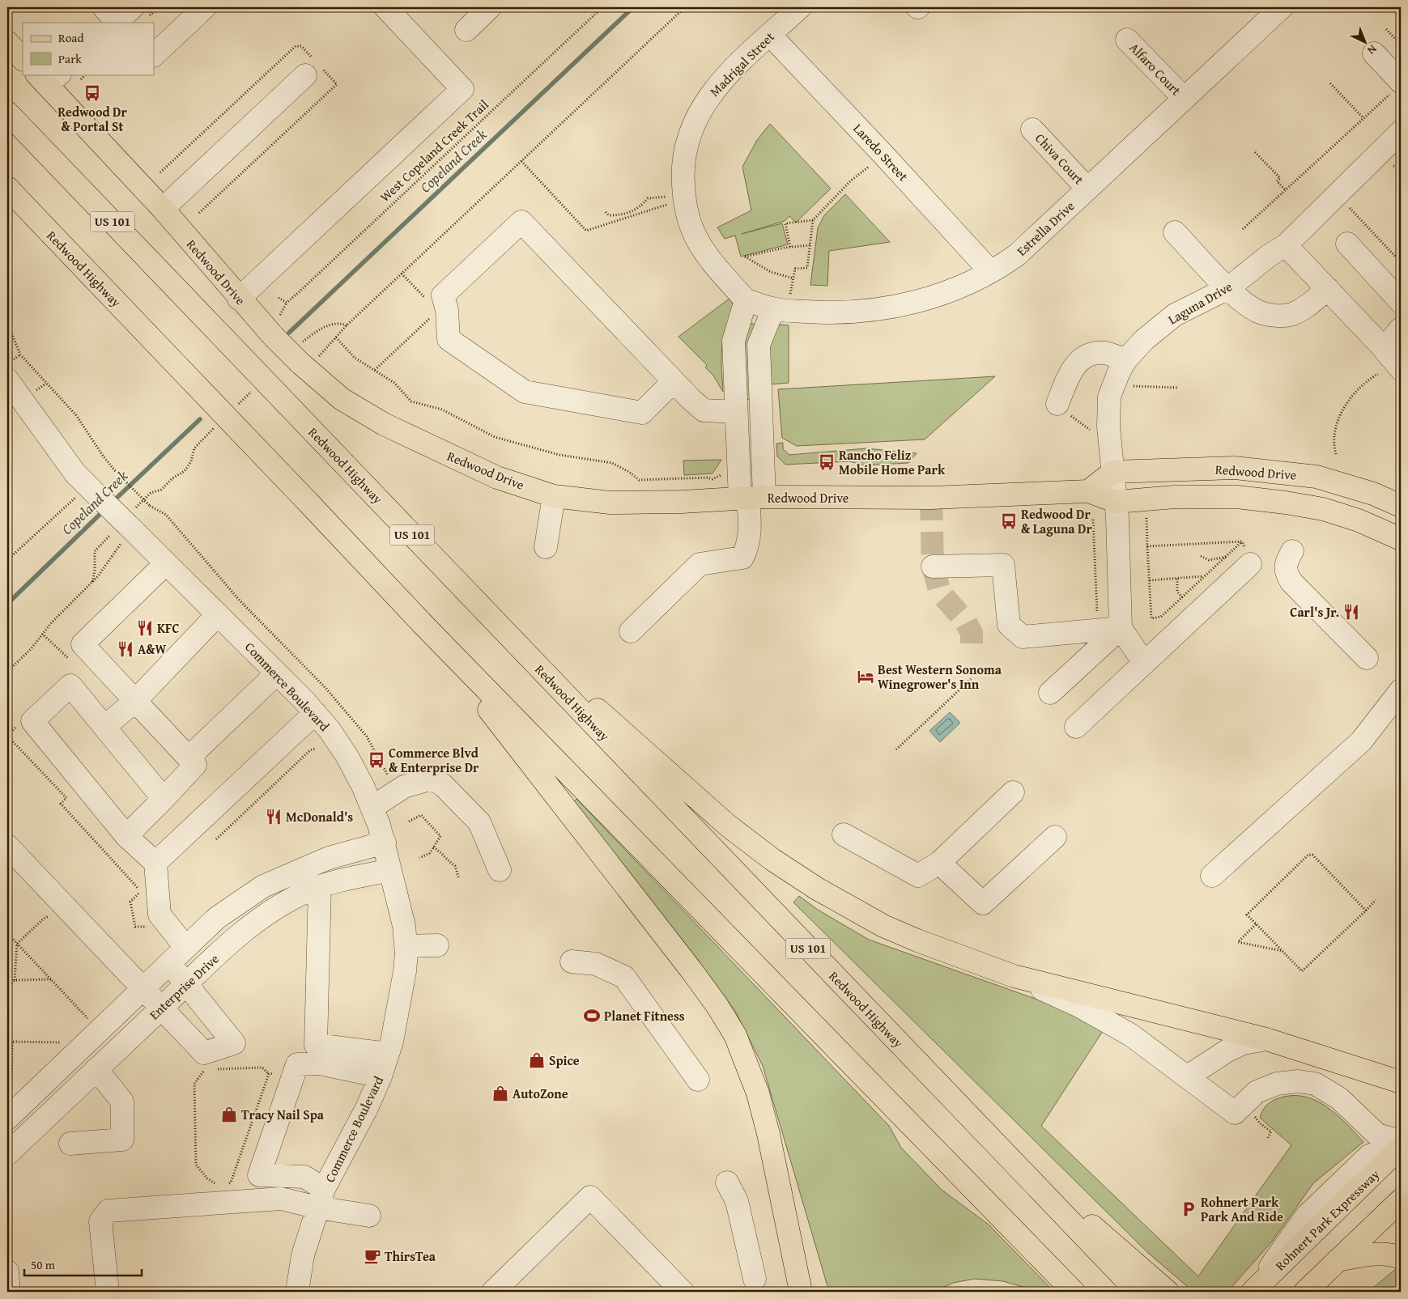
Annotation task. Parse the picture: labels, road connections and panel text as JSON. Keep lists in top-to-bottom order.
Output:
{
  "streets": {
    "main road": [
      "US 101",
      "Redwood Highway",
      "Redwood Drive",
      "Rohnert Park Expressway"
    ],
    "street": [
      "Madrigal Street",
      "Alfaro Court",
      "Laredo Street",
      "Chiva Court",
      "Estrella Drive",
      "Laguna Drive",
      "Commerce Boulevard",
      "Enterprise Drive"
    ],
    "path": ["West Copeland Creek Trail"]
  },
  "crossings": [
    ["Madrigal Street", "Laredo Street"],
    ["Madrigal Street", "Estrella Drive"],
    ["Alfaro Court", "Estrella Drive"],
    ["Laredo Street", "Estrella Drive"],
    ["Chiva Court", "Estrella Drive"],
    ["Redwood Drive", "Laguna Drive"],
    ["Commerce Boulevard", "Enterprise Drive"]
  ],
  "water": ["Copeland Creek"],
  "places": {
    "bus stop": [
      "Redwood Dr & Portal St",
      "Rancho Feliz Mobile Home Park",
      "Redwood Dr & Laguna Dr",
      "Commerce Blvd & Enterprise Dr"
    ],
    "restaurant": [
      "Carl's Jr.",
      "KFC",
      "A&W",
      "McDonald's"
    ],
    "hotel": ["Best Western Sonoma Winegrower's Inn"],
    "sports": ["Planet Fitness"],
    "shop": ["Spice", "AutoZone", "Tracy Nail Spa"],
    "parking": ["Rohnert Park Park And Ride"],
    "cafe": ["ThirsTea"]
  },
  "legend": ["Road", "Park"],
  "scale_bar": "50 m",
  "north": "bottom right"
}
